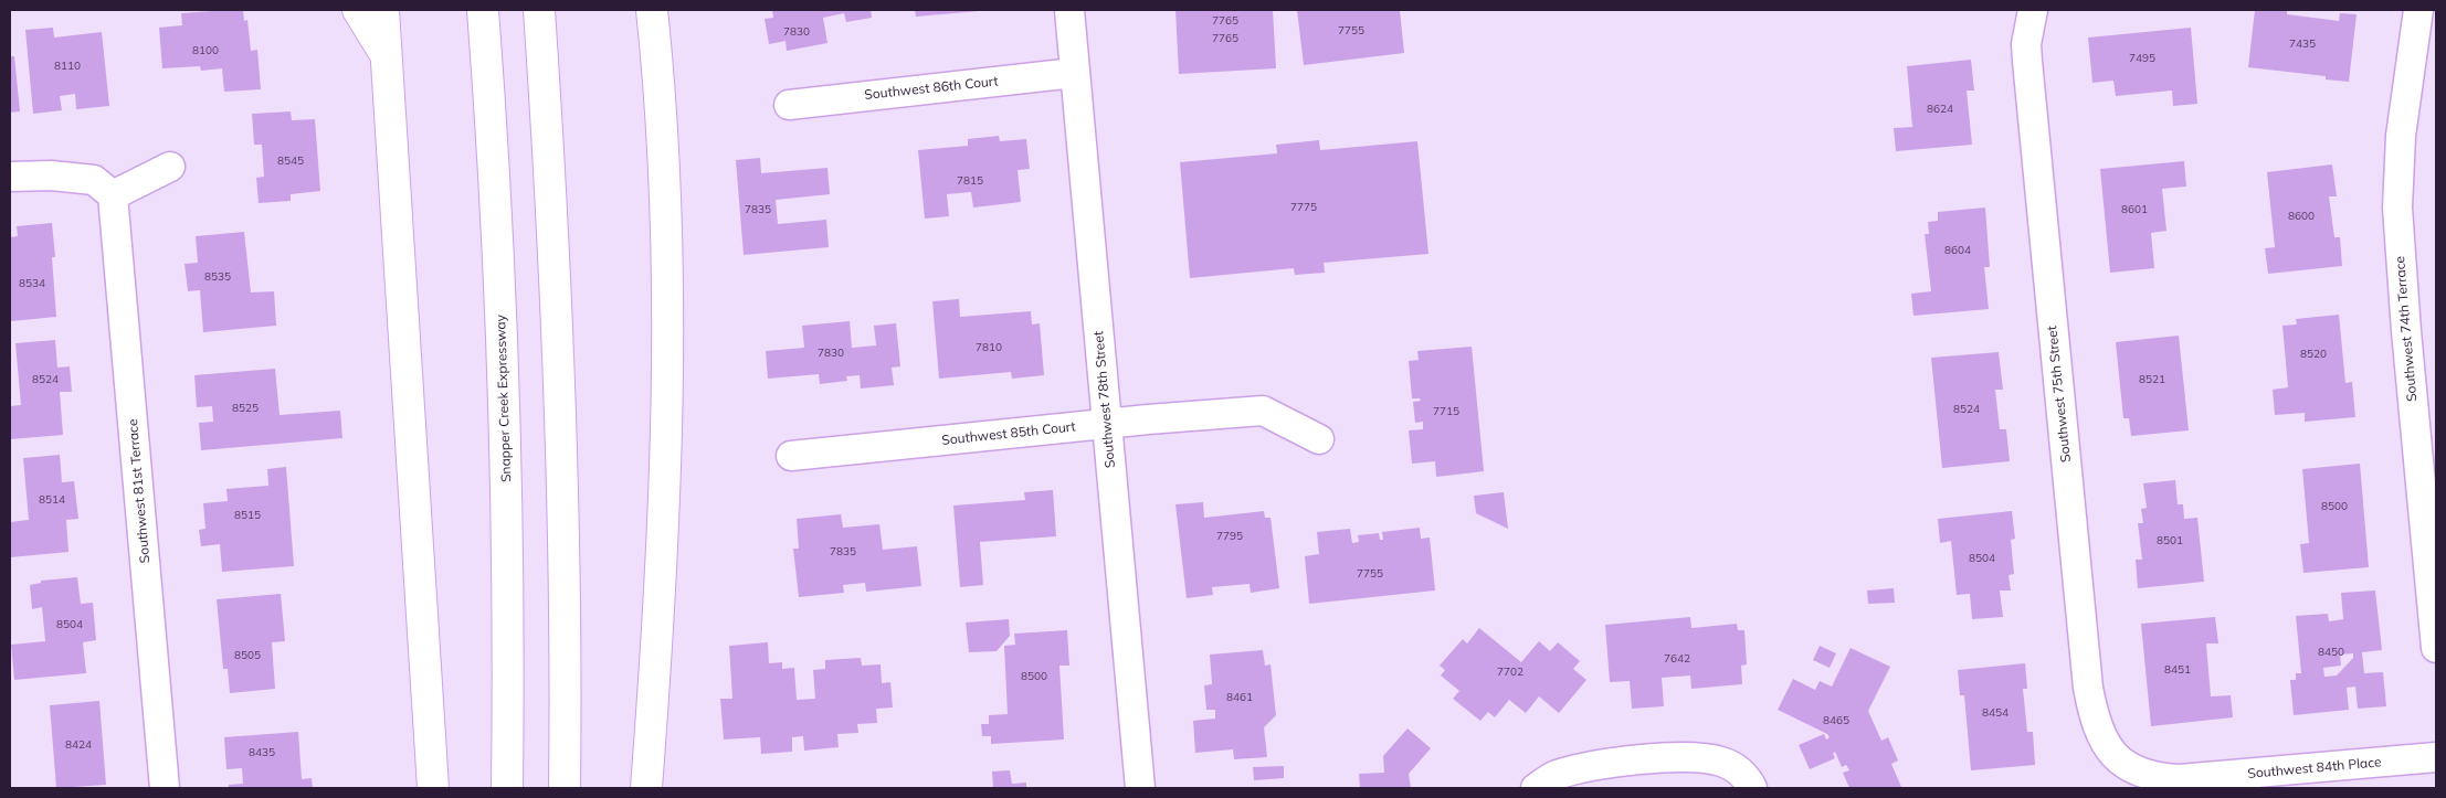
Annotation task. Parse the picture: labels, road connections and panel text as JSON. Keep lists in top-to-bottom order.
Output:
{
  "streets": {
    "highway": ["Snapper Creek Expressway"],
    "street": [
      "Southwest 86th Court",
      "Southwest 74th Terrace",
      "Southwest 75th Street",
      "Southwest 78th Street",
      "Southwest 85th Court",
      "Southwest 81st Terrace",
      "Southwest 84th Place"
    ]
  },
  "crossings": [
    ["Southwest 86th Court", "Southwest 78th Street"],
    ["Southwest 75th Street", "Southwest 84th Place"],
    ["Southwest 78th Street", "Southwest 85th Court"]
  ],
  "house_numbers": [
    "7765",
    "7755",
    "7830",
    "7765",
    "7435",
    "8100",
    "7495",
    "8110",
    "8624",
    "8545",
    "7815",
    "7775",
    "7835",
    "8601",
    "8600",
    "8604",
    "8535",
    "8534",
    "7810",
    "7830",
    "8520",
    "8524",
    "8521",
    "8525",
    "8524",
    "7715",
    "8514",
    "8500",
    "8515",
    "7795",
    "8501",
    "7835",
    "8504",
    "7755",
    "8504",
    "8450",
    "8505",
    "7642",
    "8451",
    "7702",
    "8500",
    "8461",
    "8454",
    "8465",
    "8424",
    "8435"
  ]
}
